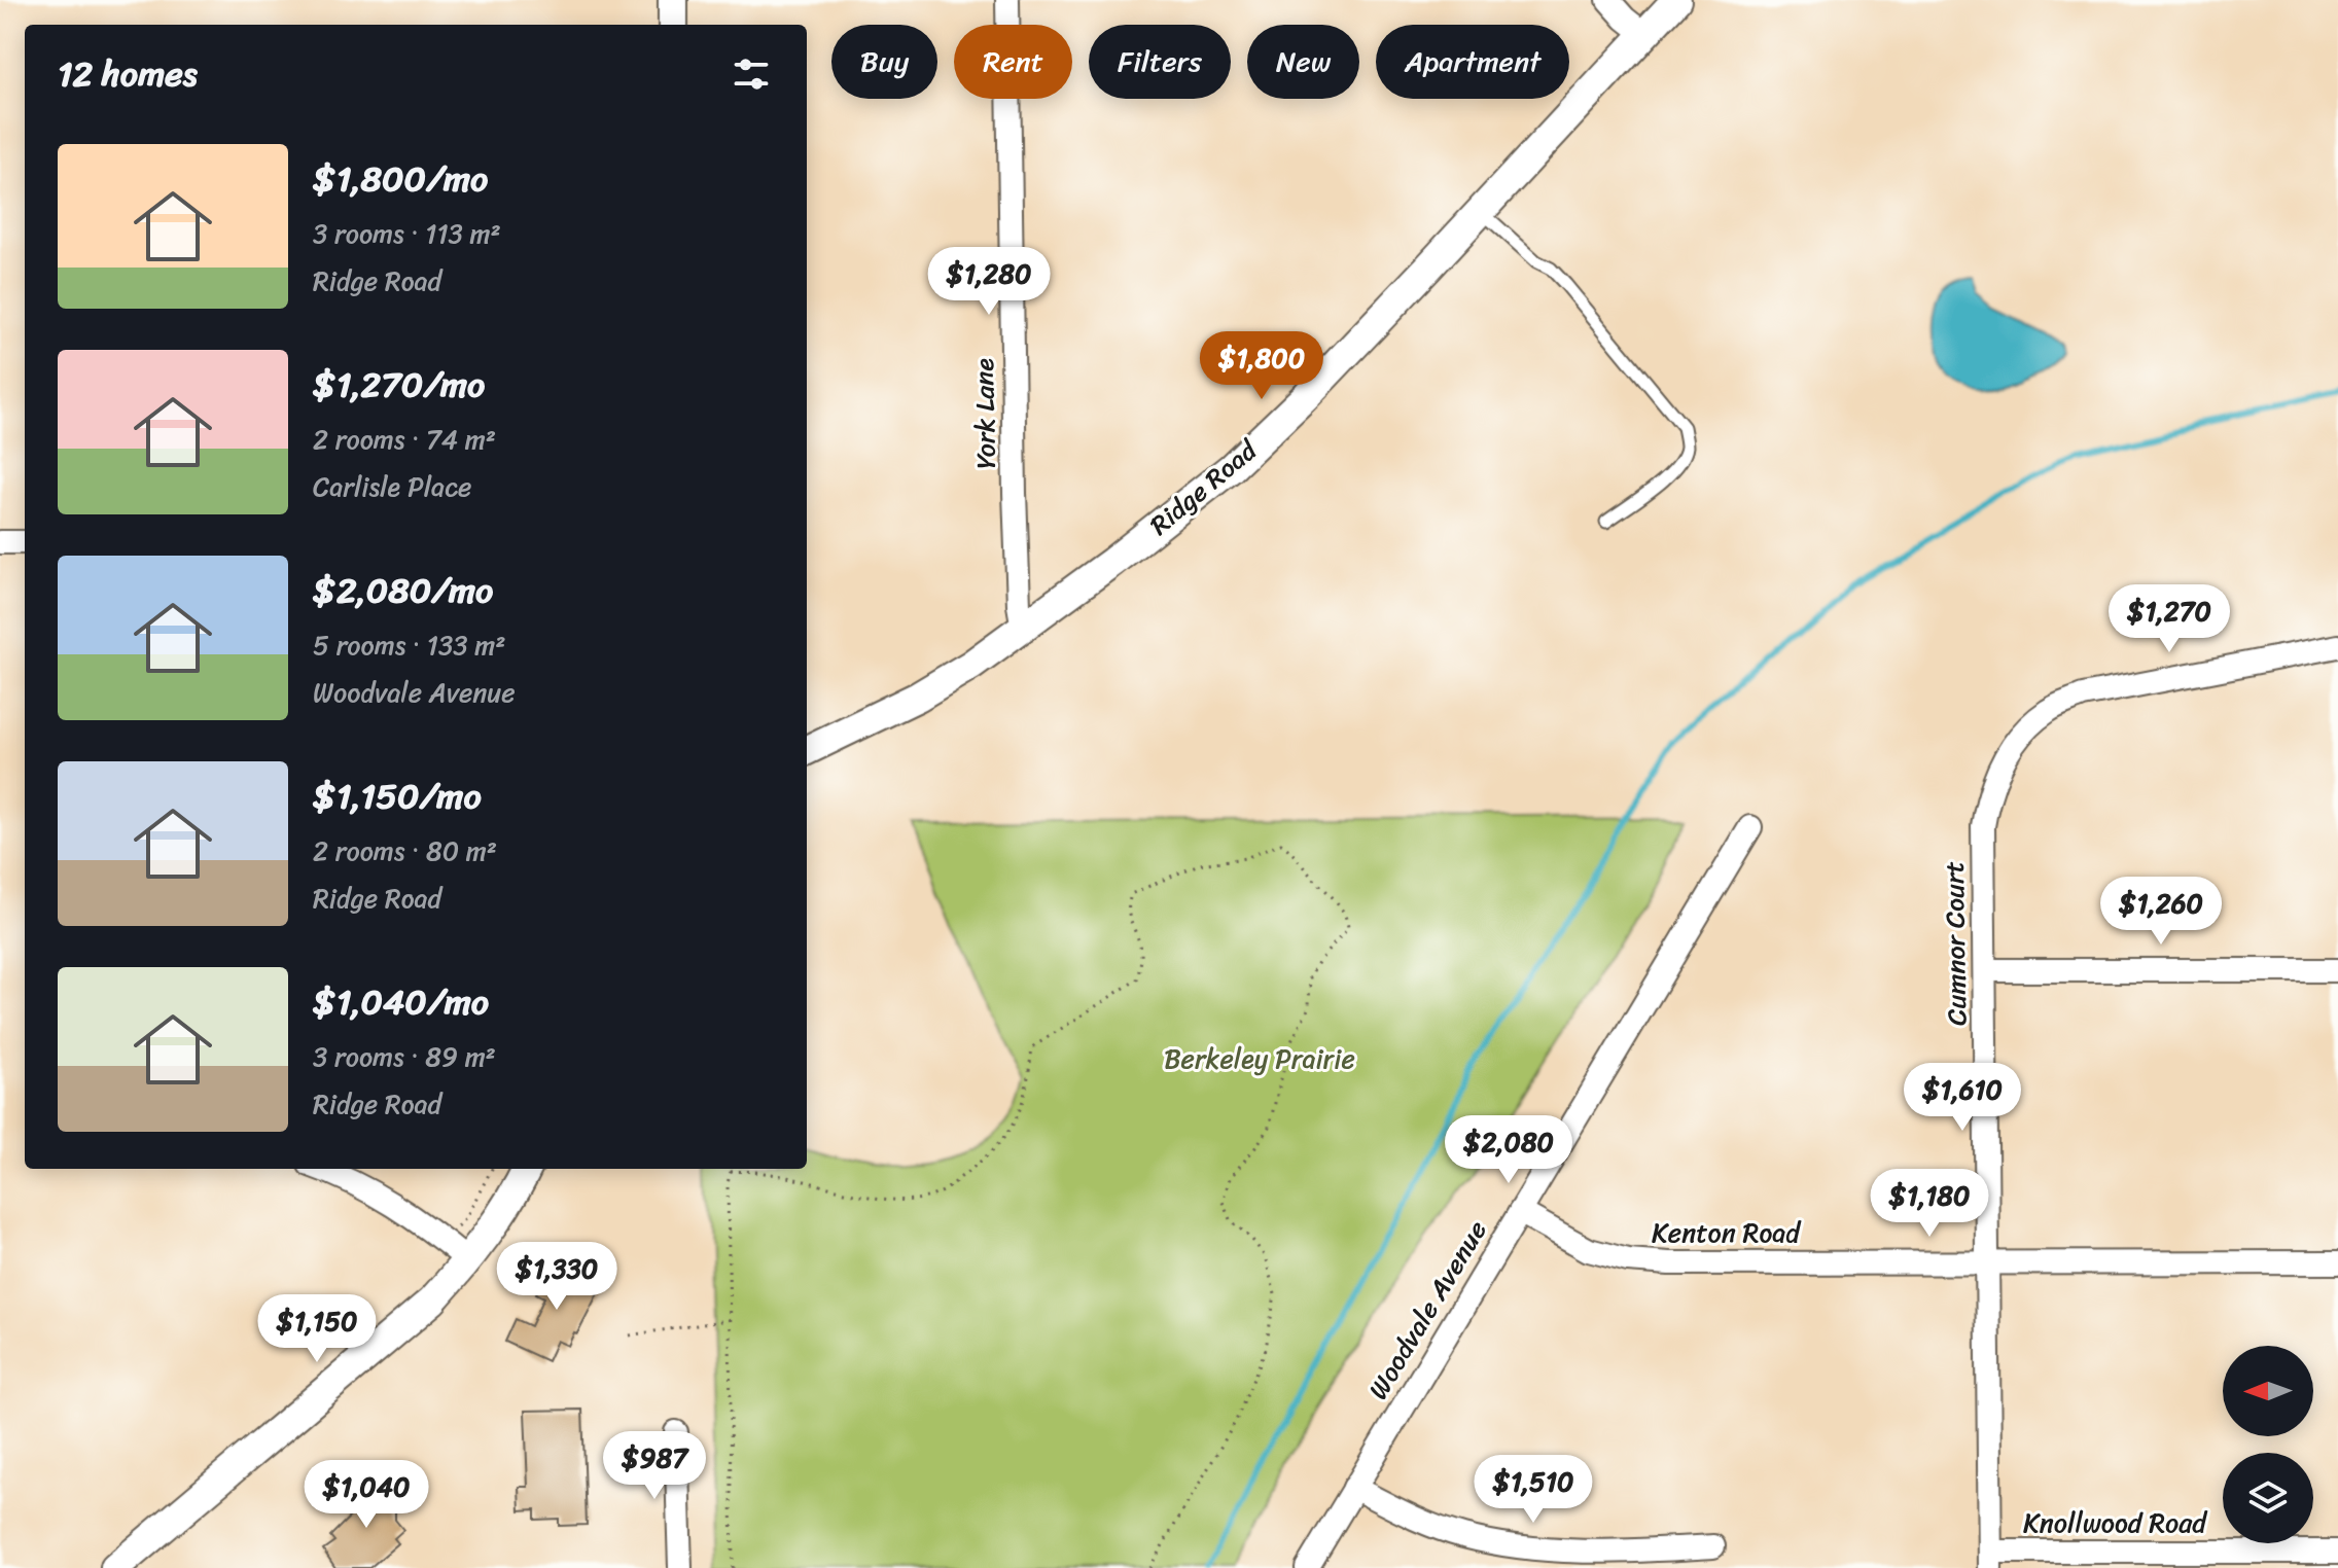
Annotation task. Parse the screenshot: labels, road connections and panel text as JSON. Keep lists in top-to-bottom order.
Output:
{
  "streets": {
    "street": [
      "York Lane",
      "Ridge Road",
      "Cumnor Court",
      "Kenton Road",
      "Woodvale Avenue",
      "Knollwood Road"
    ]
  },
  "crossings": [
    ["York Lane", "Ridge Road"],
    ["Cumnor Court", "Kenton Road"],
    ["Cumnor Court", "Knollwood Road"],
    ["Kenton Road", "Woodvale Avenue"]
  ],
  "parks": ["Berkeley Prairie"],
  "north": "left",
  "page": {
    "chip": [
      "Buy",
      "Rent",
      "Filters",
      "New",
      "Apartment"
    ],
    "heading": "12 homes",
    "list": [
      {
        "name": "$1,800/mo",
        "note": "3 rooms · 113 m² · Ridge Road"
      },
      {
        "name": "$1,270/mo",
        "note": "2 rooms · 74 m² · Carlisle Place"
      },
      {
        "name": "$2,080/mo",
        "note": "5 rooms · 133 m² · Woodvale Avenue"
      },
      {
        "name": "$1,150/mo",
        "note": "2 rooms · 80 m² · Ridge Road"
      },
      {
        "name": "$1,040/mo",
        "note": "3 rooms · 89 m² · Ridge Road"
      }
    ],
    "price": [
      "$1,280",
      "$1,800",
      "$1,270",
      "$1,260",
      "$1,610",
      "$2,080",
      "$1,180",
      "$1,330",
      "$1,150",
      "$987",
      "$1,510",
      "$1,040"
    ]
  }
}
